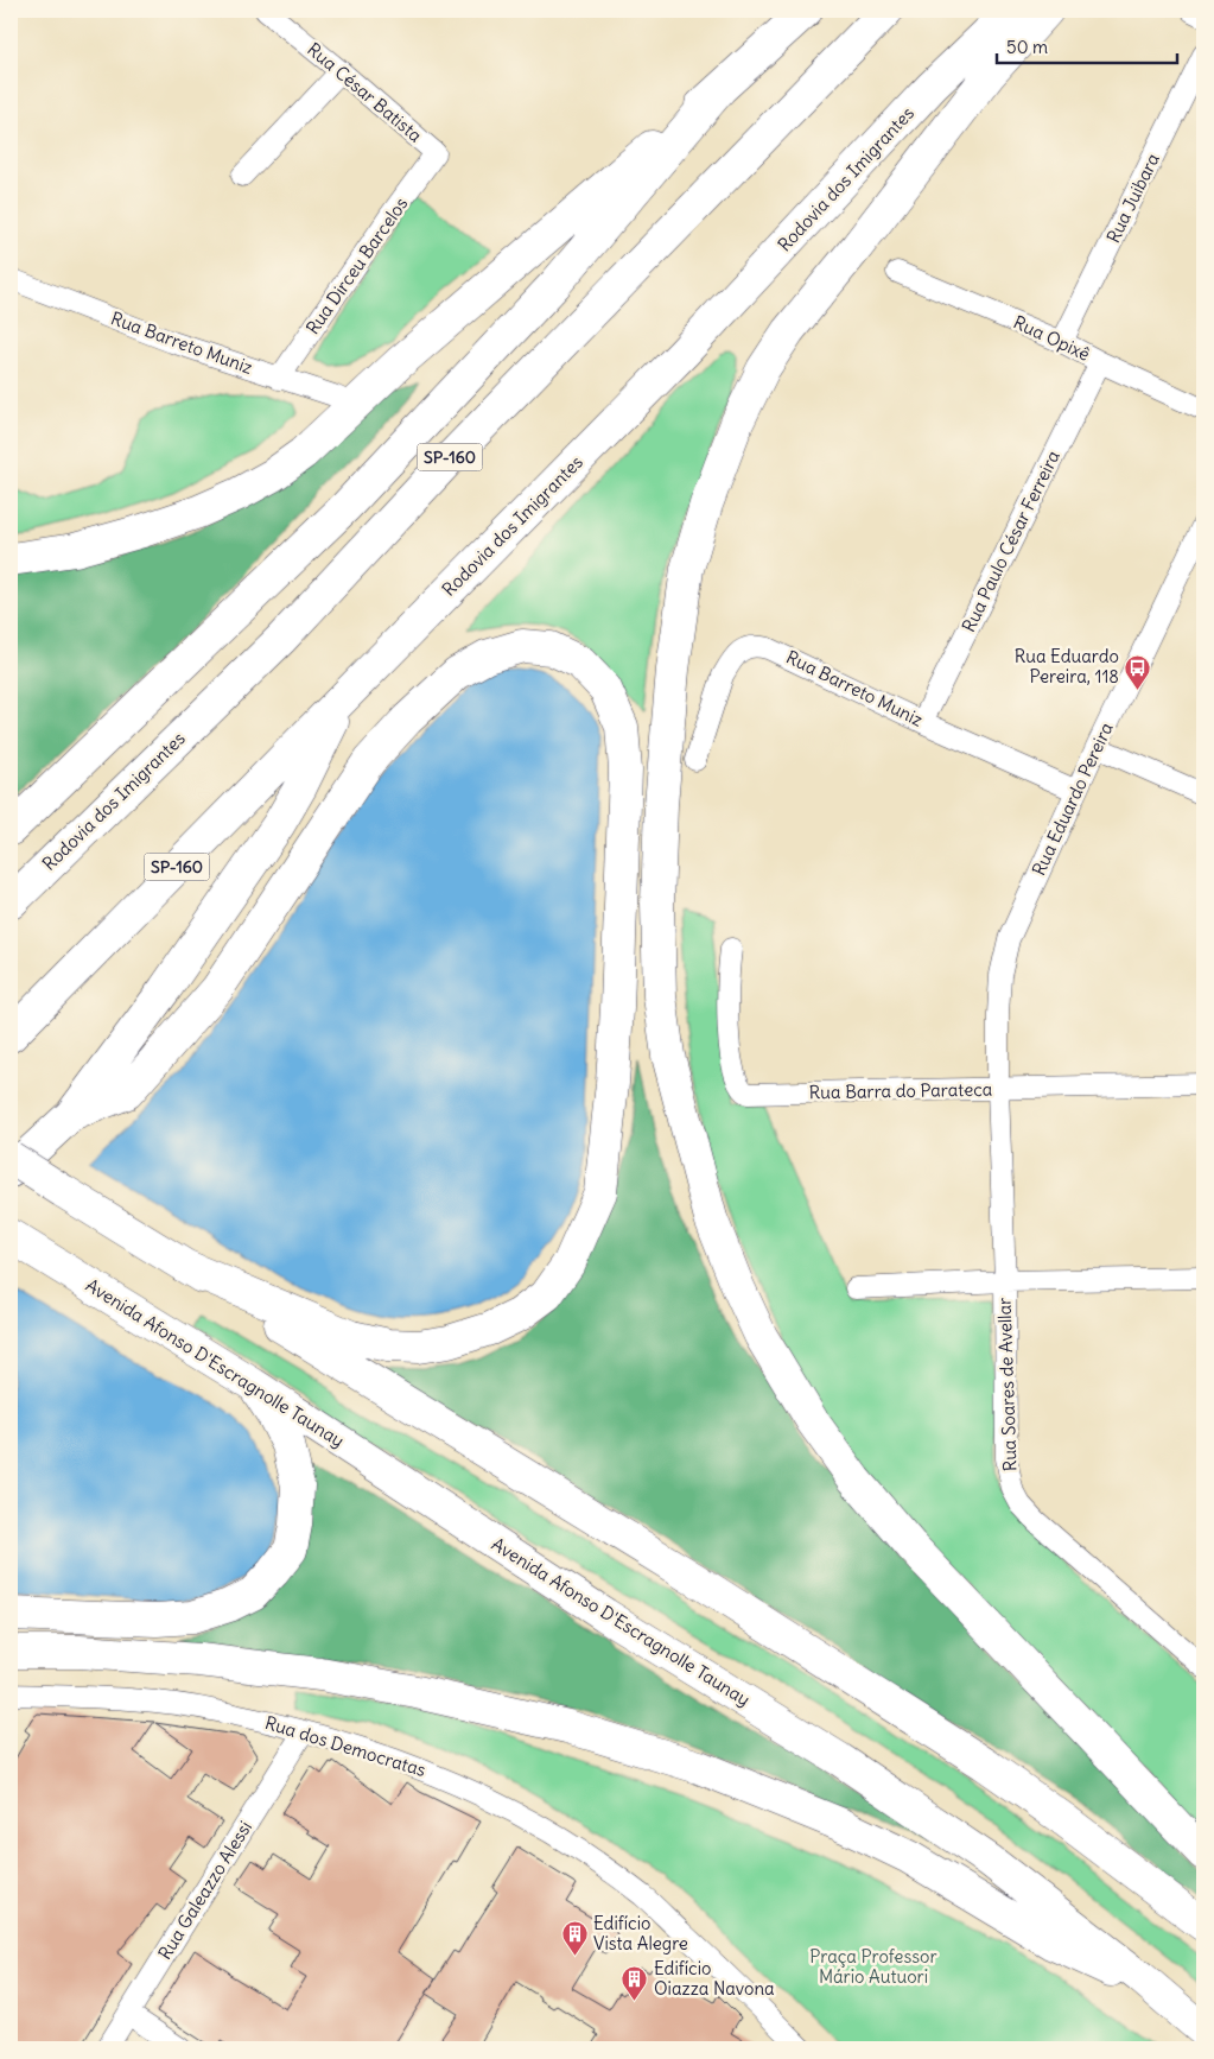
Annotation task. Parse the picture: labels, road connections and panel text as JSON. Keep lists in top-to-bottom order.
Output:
{
  "streets": {
    "highway": ["Rodovia dos Imigrantes", "SP-160", "Avenida Afonso D'Escragnolle Taunay"],
    "street": [
      "Rua César Batista",
      "Rua Juibara",
      "Rua Dirceu Barcelos",
      "Rua Opixê",
      "Rua Barreto Muniz",
      "Rua Paulo César Ferreira",
      "Rua Eduardo Pereira",
      "Rua Barra do Parateca",
      "Rua Soares de Avellar",
      "Rua dos Democratas",
      "Rua Galeazzo Alessi"
    ]
  },
  "crossings": [
    ["Rua César Batista", "Rua Dirceu Barcelos"],
    ["Rua Juibara", "Rua Opixê"],
    ["Rua Dirceu Barcelos", "Rua Barreto Muniz"],
    ["Rua Opixê", "Rua Paulo César Ferreira"],
    ["Rua Barreto Muniz", "Rua Paulo César Ferreira"],
    ["Rua Barreto Muniz", "Rua Eduardo Pereira"],
    ["Rua Eduardo Pereira", "Rua Barra do Parateca"],
    ["Rua Eduardo Pereira", "Rua Soares de Avellar"],
    ["Rua Barra do Parateca", "Rua Soares de Avellar"],
    ["Rua dos Democratas", "Rua Galeazzo Alessi"]
  ],
  "parks": ["Praça Professor Mário Autuori"],
  "places": {
    "bus stop": ["Rua Eduardo Pereira, 118"],
    "building": ["Edifício Vista Alegre", "Edifício Oiazza Navona"]
  },
  "scale_bar": "50 m"
}
